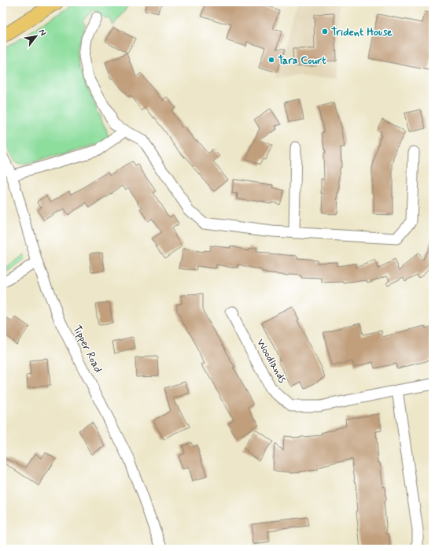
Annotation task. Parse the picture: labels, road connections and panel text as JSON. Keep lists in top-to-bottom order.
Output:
{
  "streets": {
    "street": ["Tipper Road", "Woodlands"]
  },
  "places": ["Trident House", "Tara Court"],
  "north": "top right"
}
